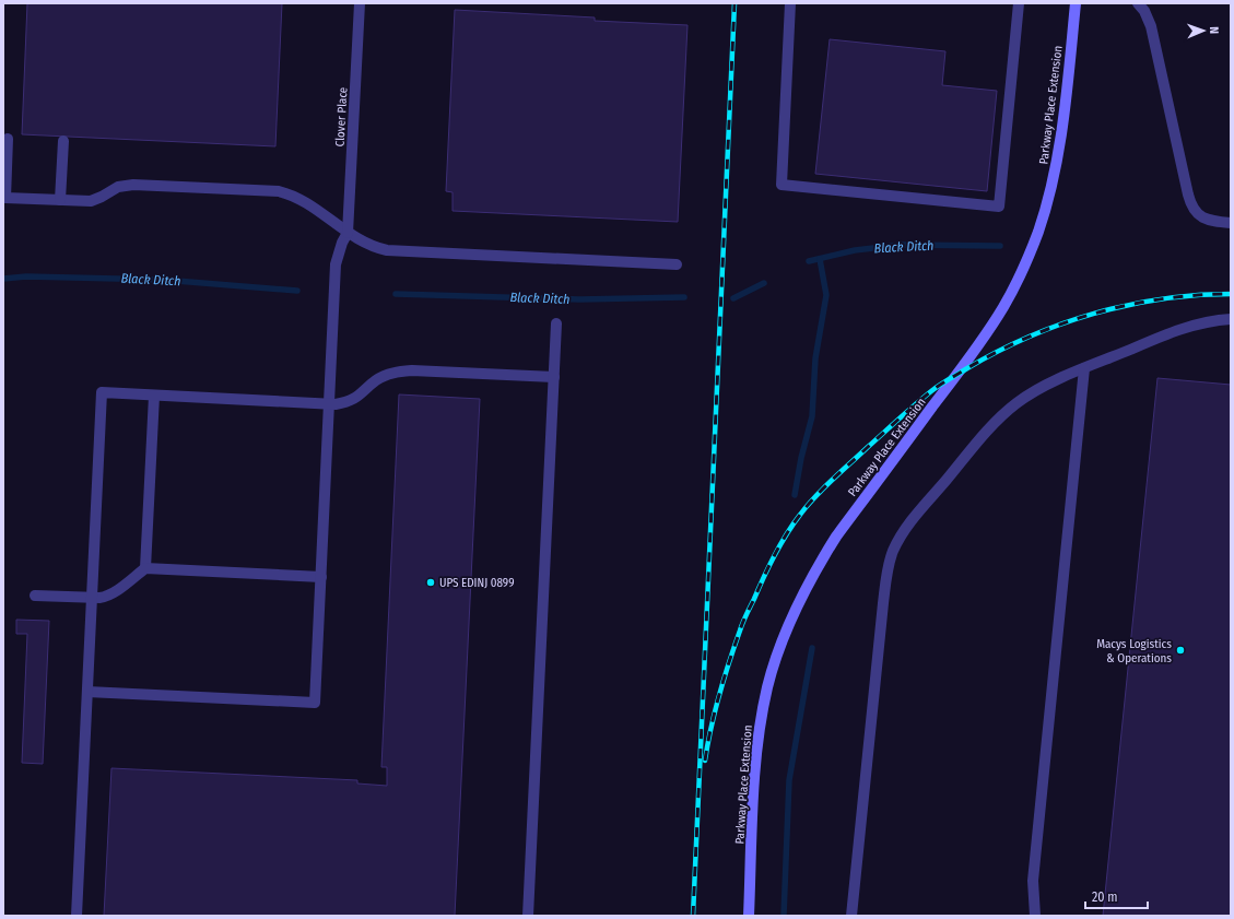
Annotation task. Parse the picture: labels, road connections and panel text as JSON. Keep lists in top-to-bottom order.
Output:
{
  "streets": {
    "main road": ["Parkway Place Extension"],
    "street": ["Clover Place"]
  },
  "water": ["Black Ditch"],
  "places": ["UPS EDINJ 0899", "Macys Logistics & Operations"],
  "scale_bar": "20 m",
  "north": "right"
}
